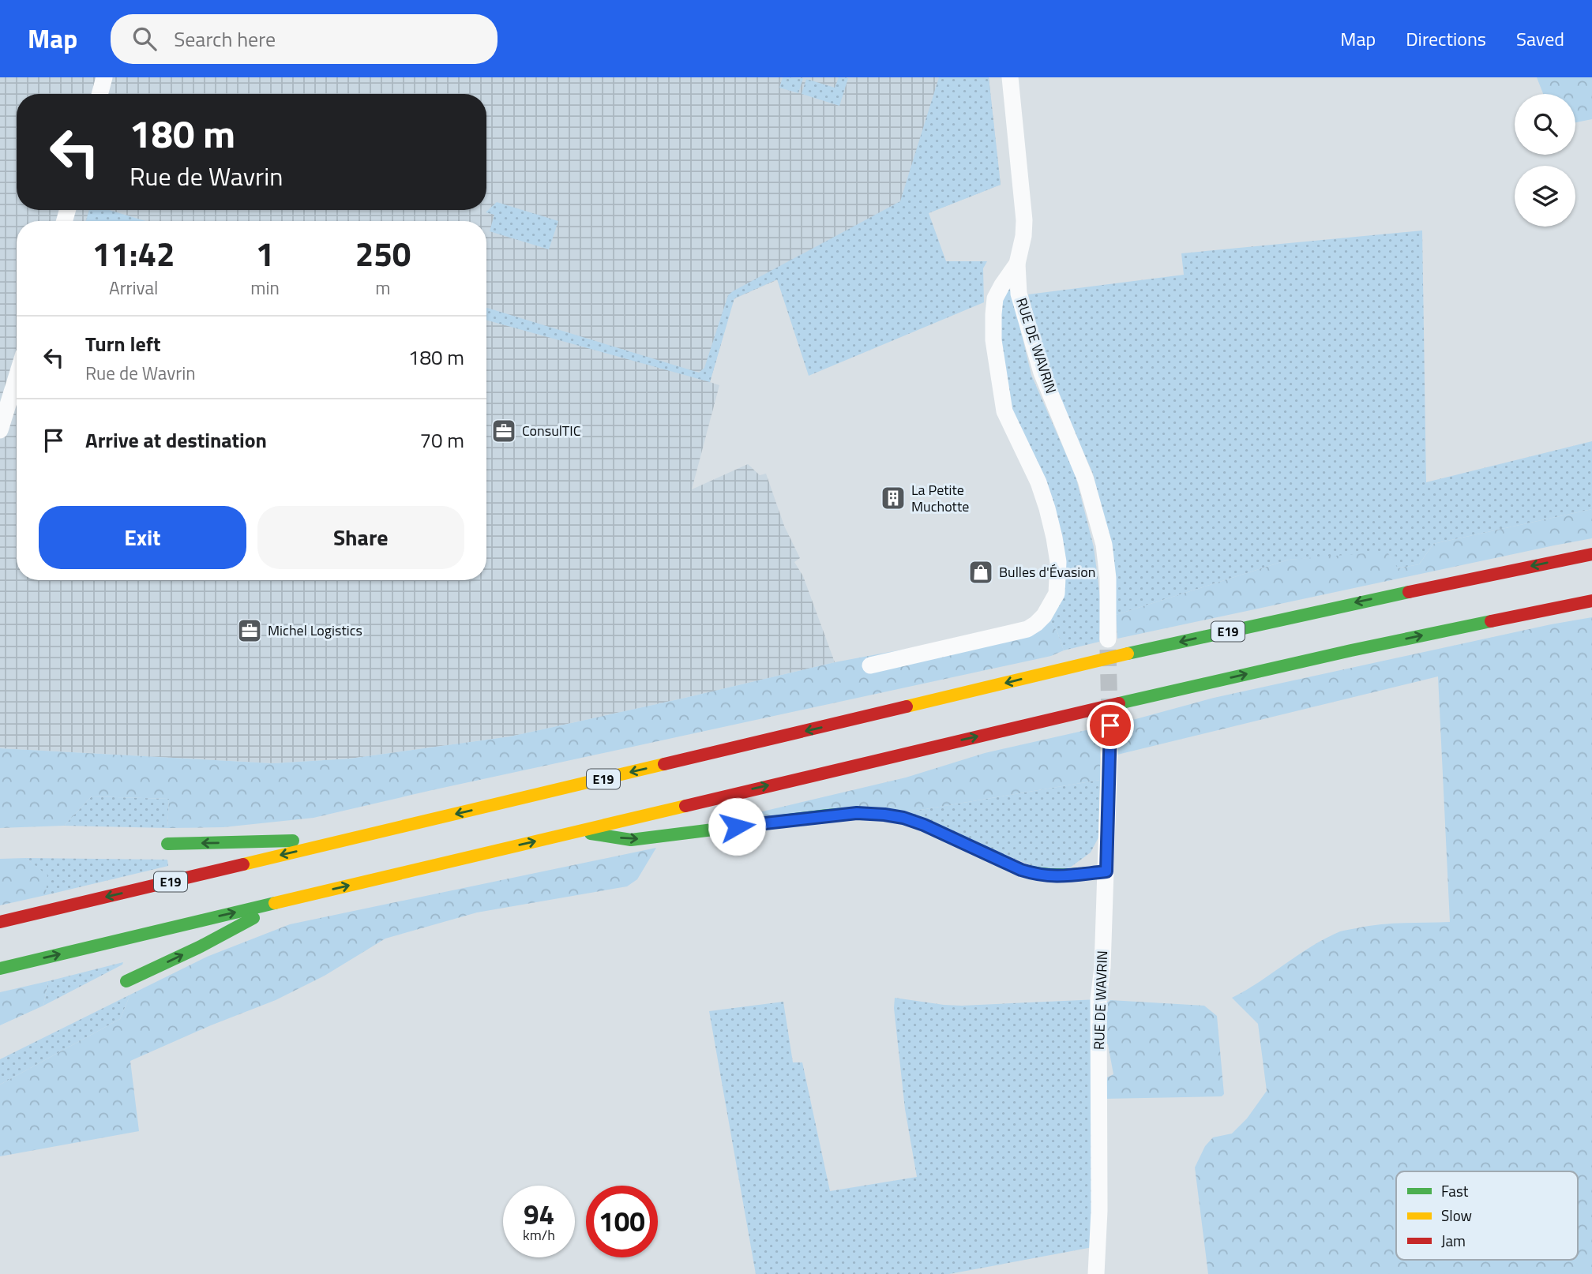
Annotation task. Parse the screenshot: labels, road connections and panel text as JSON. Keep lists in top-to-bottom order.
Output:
{
  "streets": {
    "highway": ["E19"],
    "street": ["RUE DE WAVRIN"]
  },
  "places": {
    "office": ["ConsulTIC", "Michel Logistics"],
    "building": ["La Petite Muchotte"],
    "shop": ["Bulles d'Évasion"]
  },
  "legend": ["Fast", "Slow", "Jam"],
  "page": {
    "header": "Map",
    "search": "Search here",
    "nav": ["Map", "Directions", "Saved"],
    "turn": ["180 m", "Rue de Wavrin"],
    "eta": [
      "11:42",
      "Arrival",
      "1",
      "min",
      "250",
      "m"
    ],
    "list": [
      {
        "name": "Turn left",
        "note": "Rue de Wavrin",
        "value": "180 m"
      },
      {
        "name": "Arrive at destination",
        "value": "70 m"
      }
    ],
    "buttons": ["Exit", "Share"],
    "speed": "94 km/h",
    "limit": "100"
  }
}
